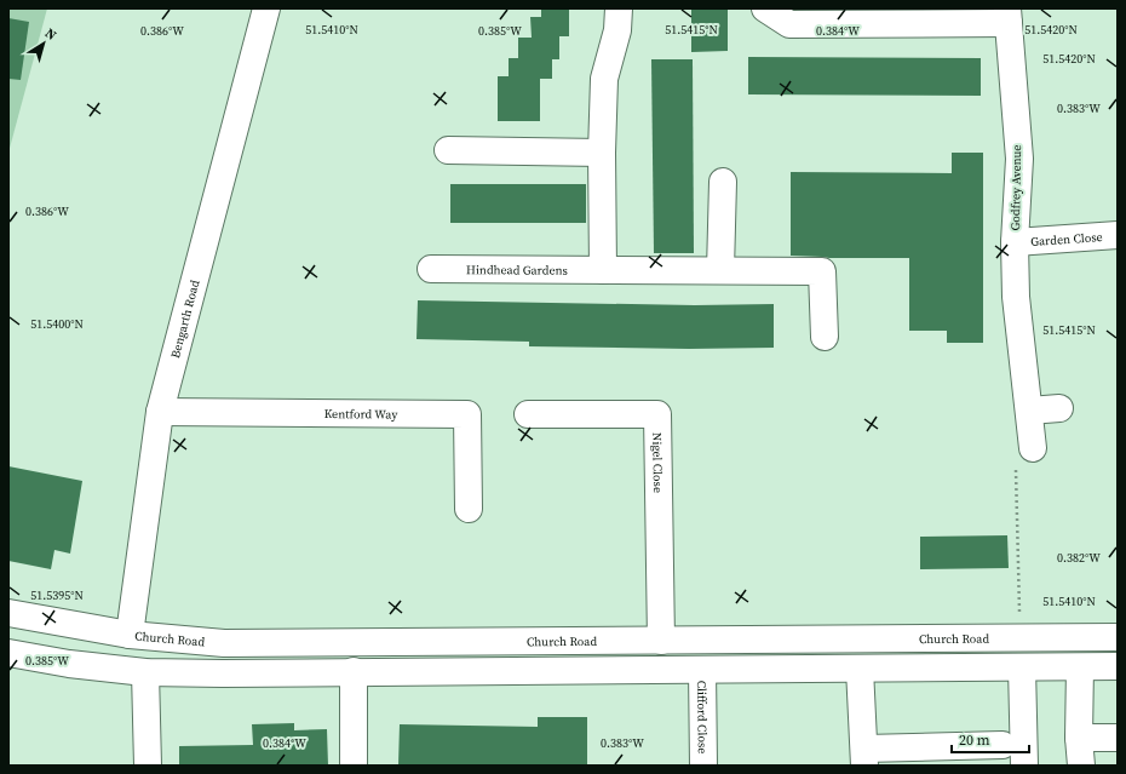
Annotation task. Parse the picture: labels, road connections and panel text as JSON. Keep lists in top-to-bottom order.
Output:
{
  "streets": {
    "main road": [
      "Godfrey Avenue",
      "Garden Close",
      "Hindhead Gardens",
      "Bengarth Road",
      "Kentford Way",
      "Nigel Close",
      "Church Road",
      "Clifford Close"
    ]
  },
  "crossings": [
    ["Godfrey Avenue", "Garden Close"],
    ["Bengarth Road", "Kentford Way"],
    ["Bengarth Road", "Church Road"],
    ["Nigel Close", "Church Road"]
  ],
  "scale_bar": "20 m",
  "north": "top right",
  "coordinates": [
    "51.5410°N",
    "51.5415°N",
    "51.5420°N",
    "0.386°W",
    "0.385°W",
    "0.384°W",
    "0.383°W",
    "51.5400°N",
    "0.382°W",
    "51.5395°N"
  ]
}
